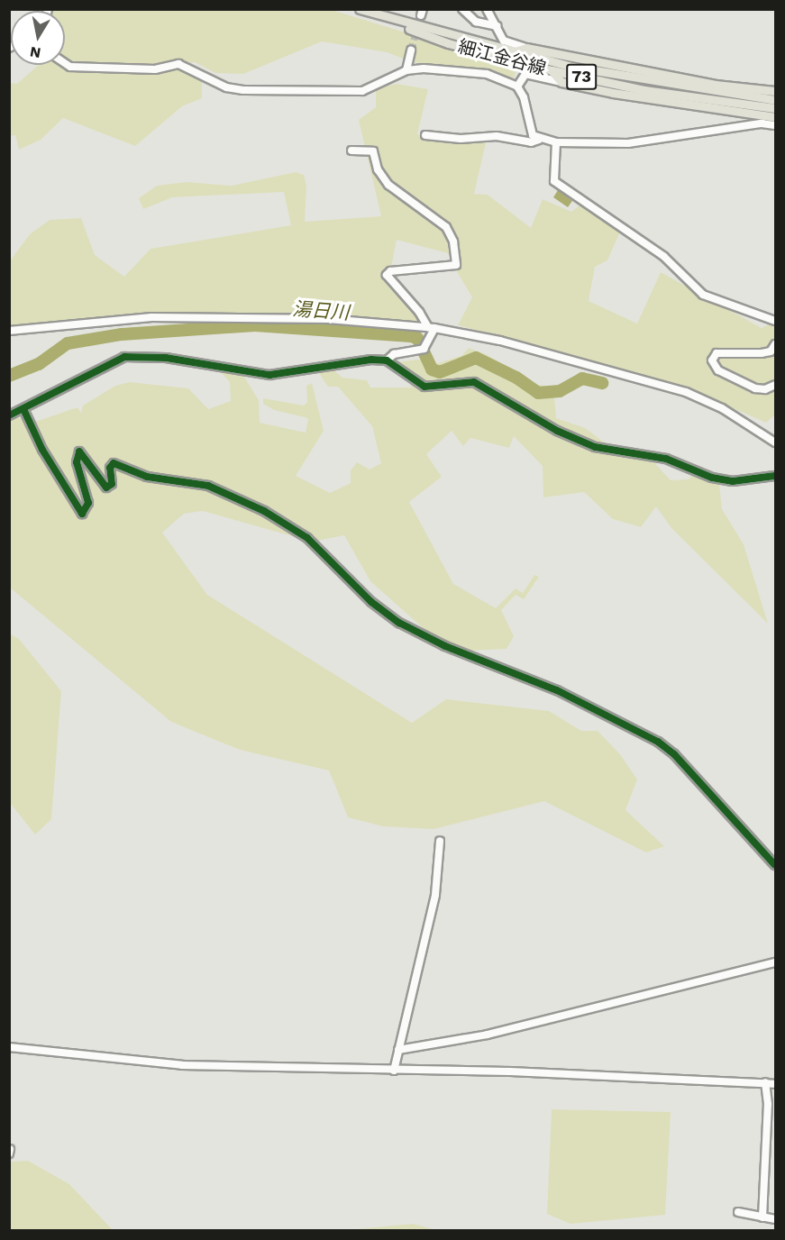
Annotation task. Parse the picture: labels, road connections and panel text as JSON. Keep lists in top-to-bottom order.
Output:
{
  "streets": {
    "main road": ["細江金谷線", "73"]
  },
  "crossings": [
    ["細江金谷線", "73"]
  ],
  "water": ["湯日川"],
  "north": "bottom"
}
